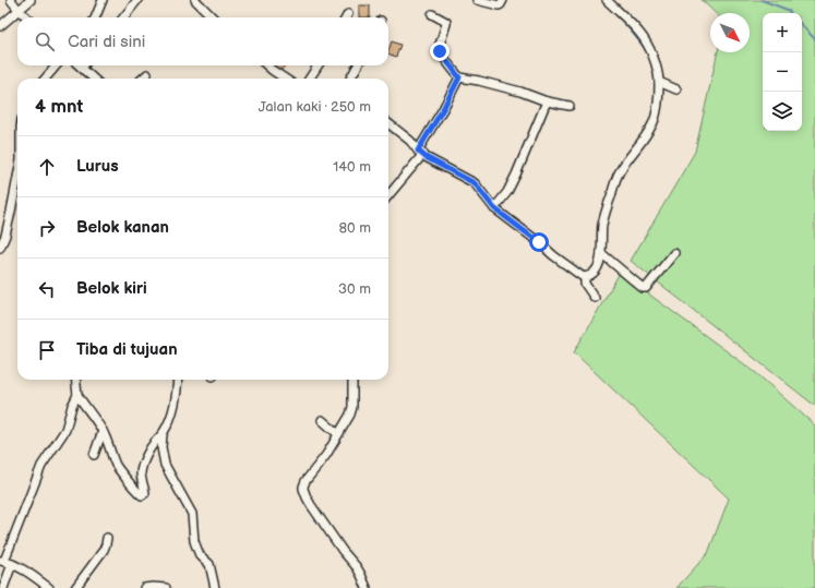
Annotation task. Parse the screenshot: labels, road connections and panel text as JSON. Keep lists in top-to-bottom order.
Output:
{
  "north": "bottom right",
  "page": {
    "map_buttons": ["+", "−"],
    "search": "Cari di sini",
    "heading": ["4 mnt", "Jalan kaki · 250 m"],
    "list": [
      ["Lurus", "140 m"],
      ["Belok kanan", "80 m"],
      ["Belok kiri", "30 m"],
      "Tiba di tujuan"
    ]
  }
}
